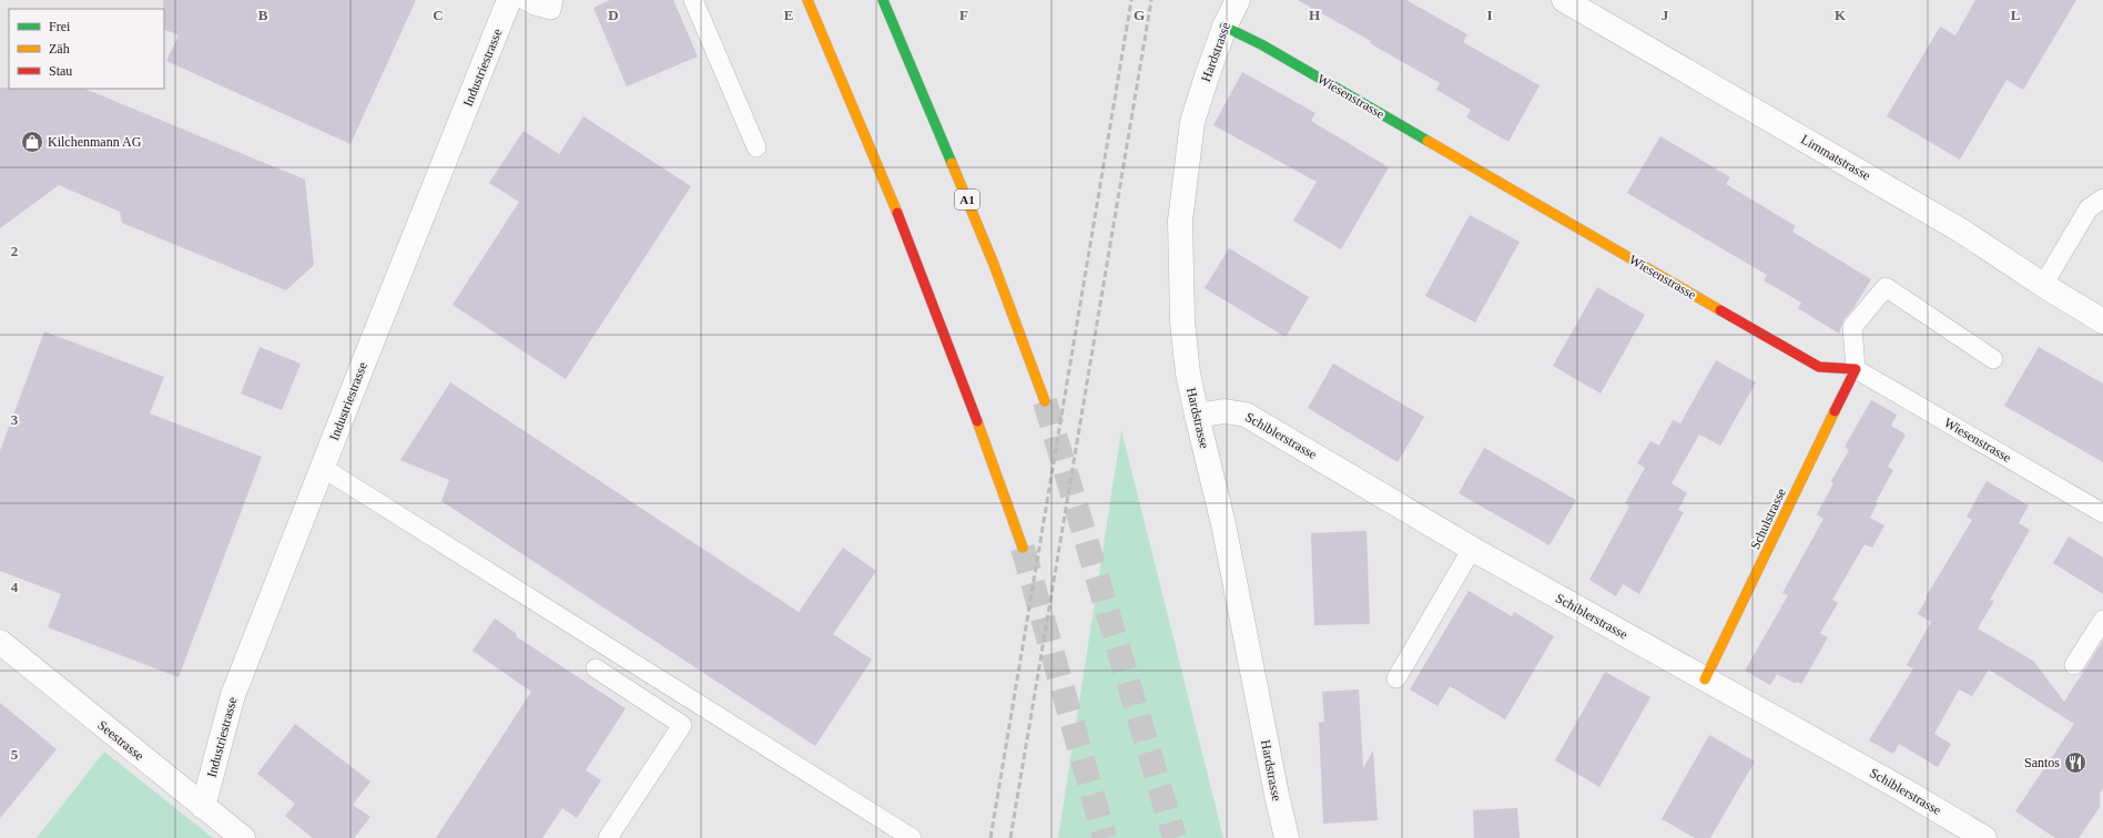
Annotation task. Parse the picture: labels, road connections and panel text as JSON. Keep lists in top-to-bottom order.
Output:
{
  "streets": {
    "main road": ["Wiesenstrasse", "A1", "Schulstrasse"],
    "street": [
      "Hardstrasse",
      "Industriestrasse",
      "Limmatstrasse",
      "Schiblerstrasse",
      "Seestrasse"
    ]
  },
  "crossings": [
    ["Hardstrasse", "Wiesenstrasse"],
    ["Hardstrasse", "Schiblerstrasse"],
    ["Industriestrasse", "Seestrasse"],
    ["Wiesenstrasse", "Schulstrasse"],
    ["Schiblerstrasse", "Schulstrasse"]
  ],
  "places": {
    "shop": ["Kilchenmann AG"],
    "restaurant": ["Santos"]
  },
  "legend": ["Frei", "Zäh", "Stau"],
  "grid": {
    "columns": [
      "B",
      "C",
      "D",
      "E",
      "F",
      "G",
      "H",
      "I",
      "J",
      "K",
      "L"
    ],
    "rows": [
      "2",
      "3",
      "4",
      "5"
    ]
  }
}
